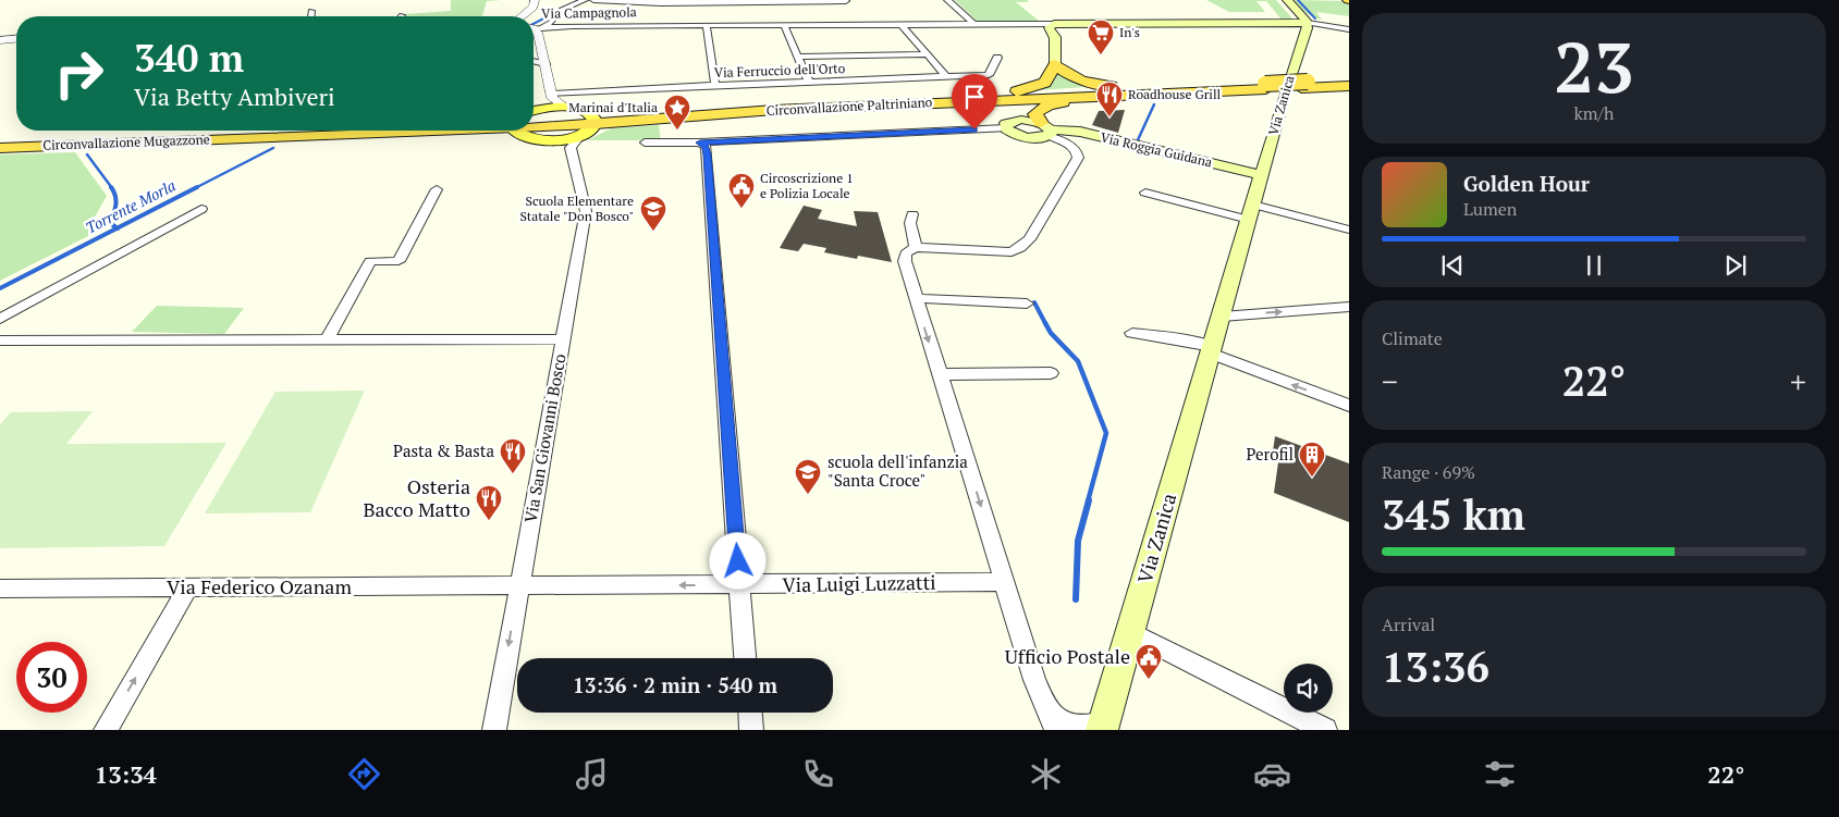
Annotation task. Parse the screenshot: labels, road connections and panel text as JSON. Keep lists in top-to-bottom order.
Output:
{
  "streets": {
    "highway": ["Circonvallazione Paltriniano", "Circonvallazione Mugazzone"],
    "main road": ["Via Zanica", "Via Roggia Guidana"],
    "street": [
      "Via Campagnola",
      "Via Ferruccio dell'Orto",
      "Via San Giovanni Bosco",
      "Via Luigi Luzzatti",
      "Via Federico Ozanam"
    ]
  },
  "crossings": [
    ["Via Zanica", "Via Roggia Guidana"],
    ["Via San Giovanni Bosco", "Via Luigi Luzzatti"],
    ["Via San Giovanni Bosco", "Via Federico Ozanam"],
    ["Via Luigi Luzzatti", "Via Federico Ozanam"]
  ],
  "one_way": ["Via Luigi Luzzatti"],
  "water": ["Torrente Morla"],
  "places": {
    "supermarket": ["In's"],
    "restaurant": ["Roadhouse Grill", "Pasta & Basta", "Osteria Bacco Matto"],
    "place": ["Marinai d'Italia"],
    "public building": ["Circoscrizione 1 e Polizia Locale", "Ufficio Postale"],
    "school or university": ["Scuola Elementare Statale \"Don Bosco\"", "scuola dell'infanzia \"Santa Croce\""],
    "building": ["Perofil"]
  },
  "page": {
    "tile": [
      ["23", "km/h"],
      "Climate",
      ["Range · 69%", "345 km"],
      ["Arrival", "13:36"]
    ],
    "turn": ["340 m", "Via Betty Ambiveri"],
    "song": ["Golden Hour", "Lumen"],
    "heat": ["−", "22°", "+"],
    "limit": "30",
    "trip": "13:36 · 2 min · 540 m",
    "tabs": ["13:34", "22°"]
  }
}
